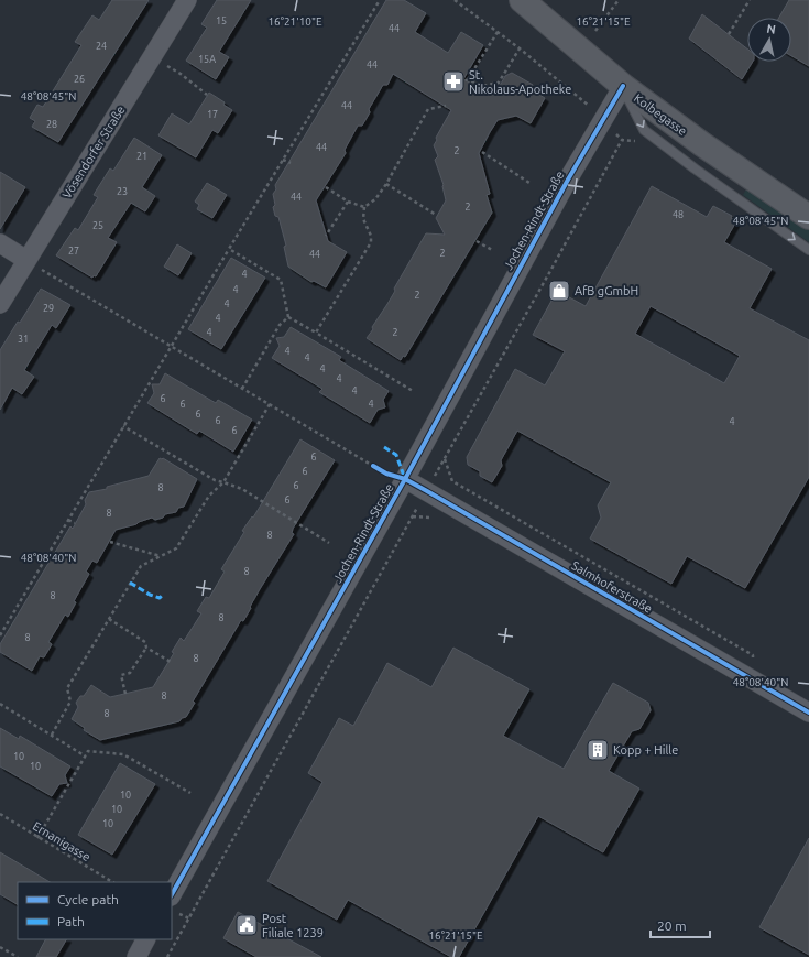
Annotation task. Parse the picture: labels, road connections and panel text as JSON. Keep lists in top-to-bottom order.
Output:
{
  "streets": {
    "main road": ["Kolbegasse"],
    "street": ["Vösendorfer Straße", "Jochen-Rindt-Straße", "Salmhoferstraße"],
    "path": ["Ernanigasse"]
  },
  "crossings": [
    ["Kolbegasse", "Jochen-Rindt-Straße"],
    ["Jochen-Rindt-Straße", "Salmhoferstraße"]
  ],
  "places": {
    "pharmacy": ["St. Nikolaus-Apotheke"],
    "shop": ["AfB gGmbH"],
    "building": ["Kopp + Hille"],
    "public building": ["Post Filiale 1239"]
  },
  "house_numbers": [
    "15",
    "44",
    "24",
    "15A",
    "44",
    "26",
    "44",
    "17",
    "28",
    "44",
    "2",
    "21",
    "23",
    "44",
    "2",
    "48",
    "25",
    "27",
    "2",
    "44",
    "4",
    "4",
    "2",
    "4",
    "29",
    "4",
    "4",
    "2",
    "31",
    "4",
    "4",
    "4",
    "4",
    "4",
    "6",
    "6",
    "4",
    "6",
    "6",
    "4",
    "6",
    "6",
    "6",
    "6",
    "8",
    "6",
    "8",
    "8",
    "8",
    "8",
    "8",
    "8",
    "8",
    "8",
    "8",
    "10",
    "10",
    "10",
    "10",
    "10"
  ],
  "legend": ["Cycle path", "Path"],
  "scale_bar": "20 m",
  "north": "top",
  "coordinates": [
    "16°21'10\"E",
    "16°21'15\"E",
    "48°08'45\"N",
    "48°08'40\"N"
  ]
}
